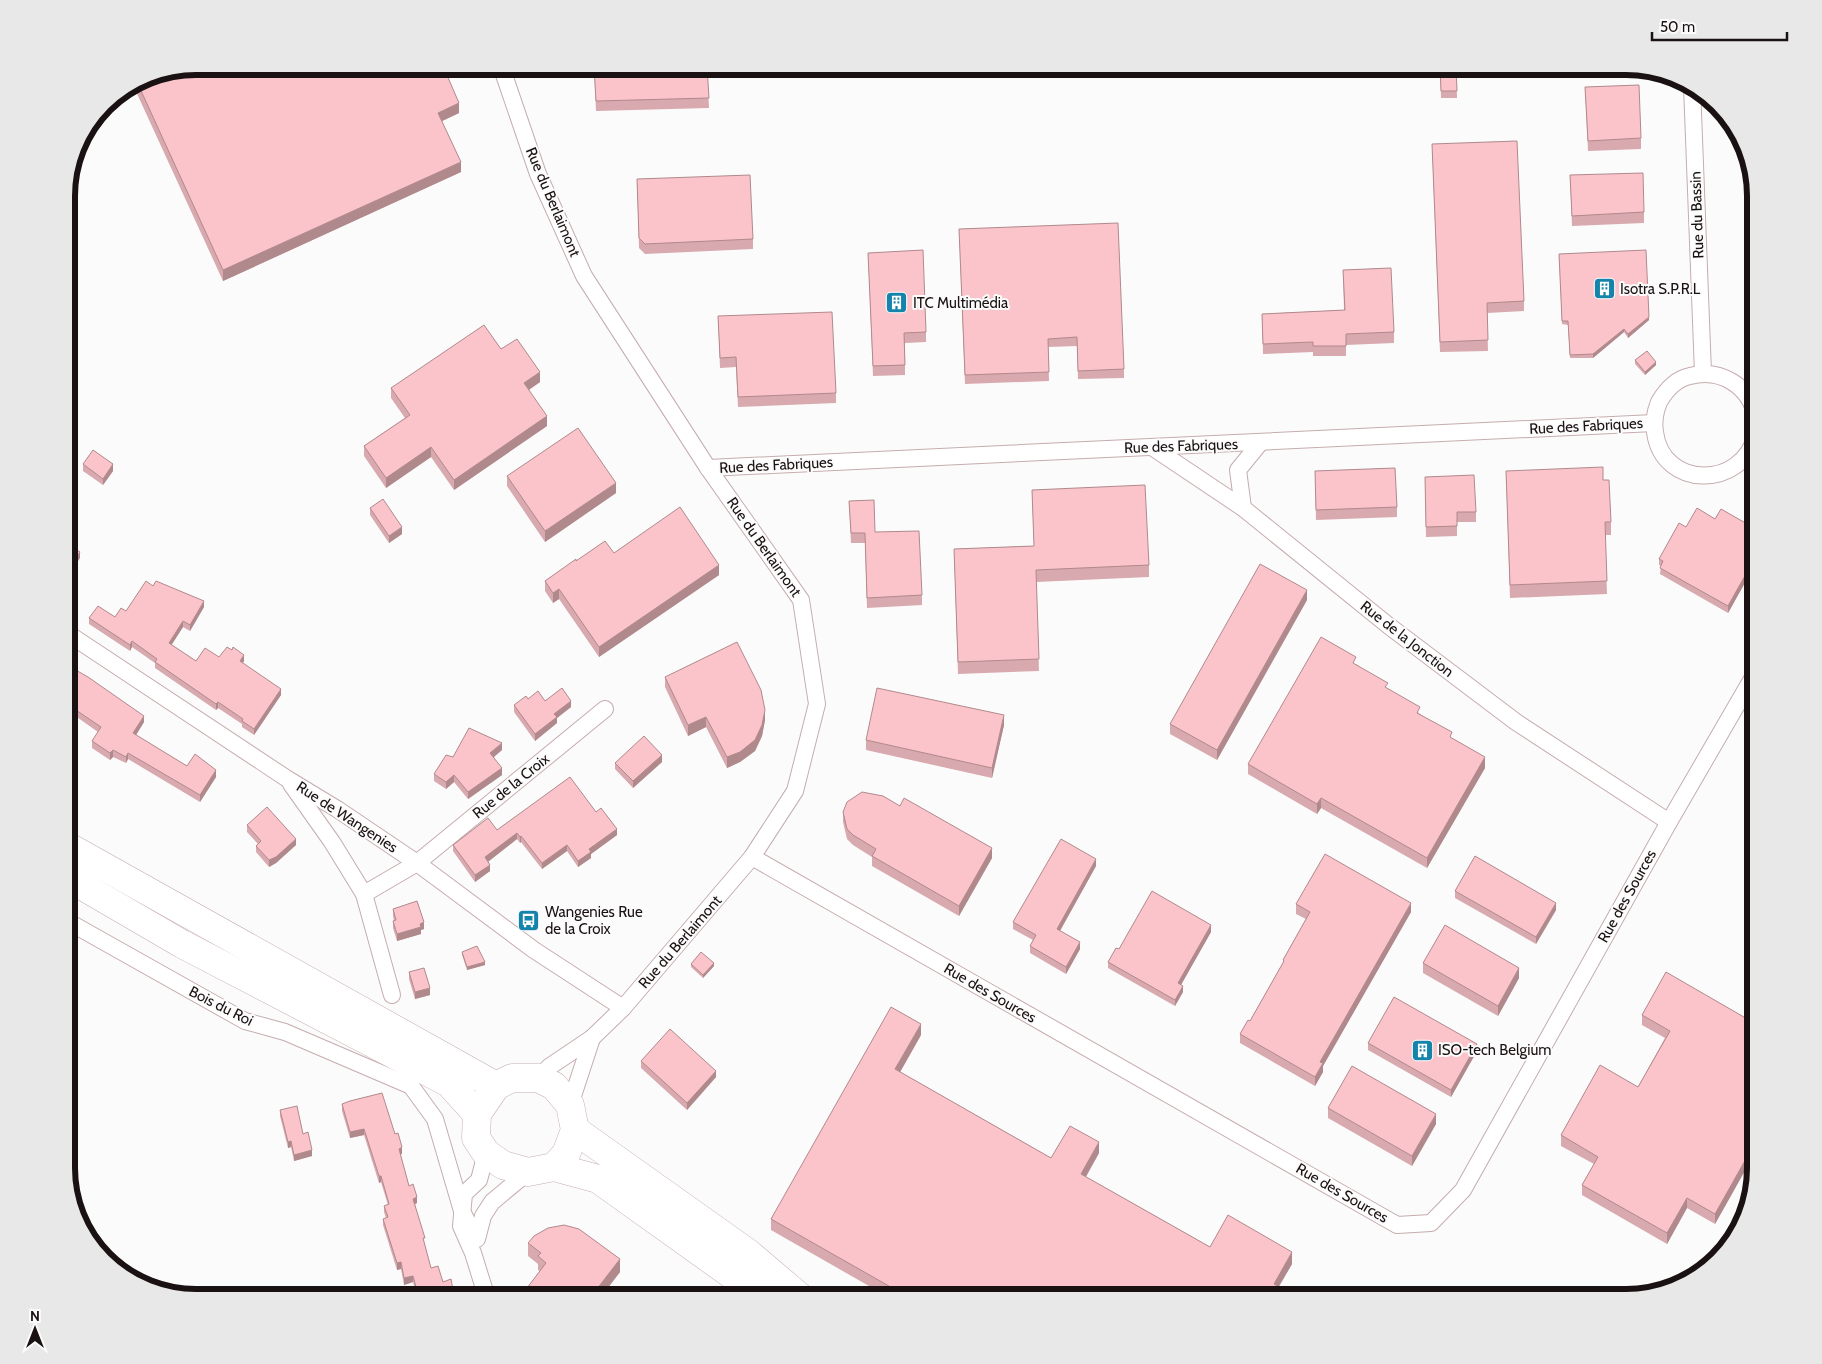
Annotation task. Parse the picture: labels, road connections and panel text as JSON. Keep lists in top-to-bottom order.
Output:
{
  "streets": {
    "street": [
      "Rue du Berlaimont",
      "Rue du Bassin",
      "Rue des Fabriques",
      "Rue de la Jonction",
      "Rue de la Croix",
      "Rue de Wangenies",
      "Rue des Sources",
      "Bois du Roi"
    ]
  },
  "crossings": [
    ["Rue du Berlaimont", "Rue des Fabriques"],
    ["Rue du Berlaimont", "Rue de Wangenies"],
    ["Rue du Berlaimont", "Rue des Sources"],
    ["Rue des Fabriques", "Rue de la Jonction"],
    ["Rue de la Jonction", "Rue des Sources"],
    ["Rue de la Croix", "Rue de Wangenies"]
  ],
  "places": {
    "building": ["Isotra S.P.R.L", "ITC Multimédia", "ISO-tech Belgium"],
    "bus stop": ["Wangenies Rue de la Croix"]
  },
  "scale_bar": "50 m",
  "north": "top"
}
